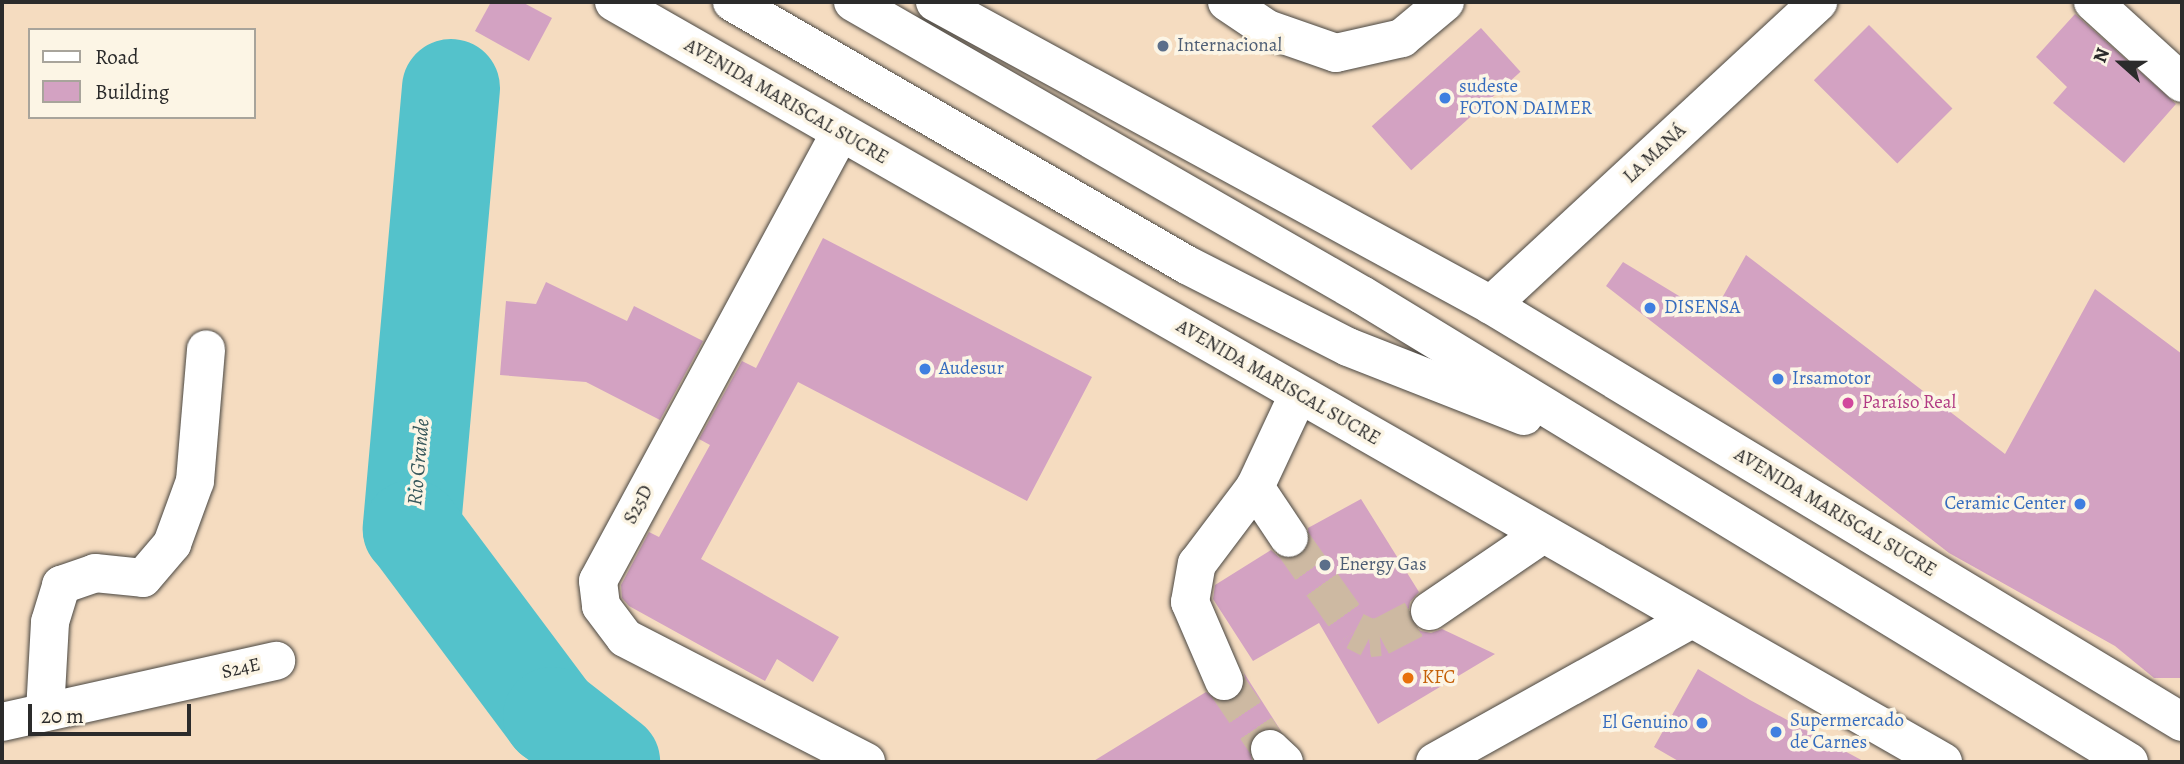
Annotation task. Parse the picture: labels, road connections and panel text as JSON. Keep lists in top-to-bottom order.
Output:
{
  "streets": {
    "main road": [
      "AVENIDA MARISCAL SUCRE",
      "LA MANÁ",
      "S25D",
      "S24E"
    ]
  },
  "crossings": [
    ["AVENIDA MARISCAL SUCRE", "LA MANÁ"],
    ["AVENIDA MARISCAL SUCRE", "S25D"]
  ],
  "water": ["Rio Grande"],
  "places": [
    "Internacional",
    "sudeste FOTON DAIMER",
    "DISENSA",
    "Audesur",
    "Irsamotor",
    "Paraíso Real",
    "Ceramic Center",
    "Energy Gas",
    "KFC",
    "El Genuino",
    "Supermercado de Carnes"
  ],
  "legend": ["Road", "Building"],
  "scale_bar": "20 m",
  "north": "left"
}
